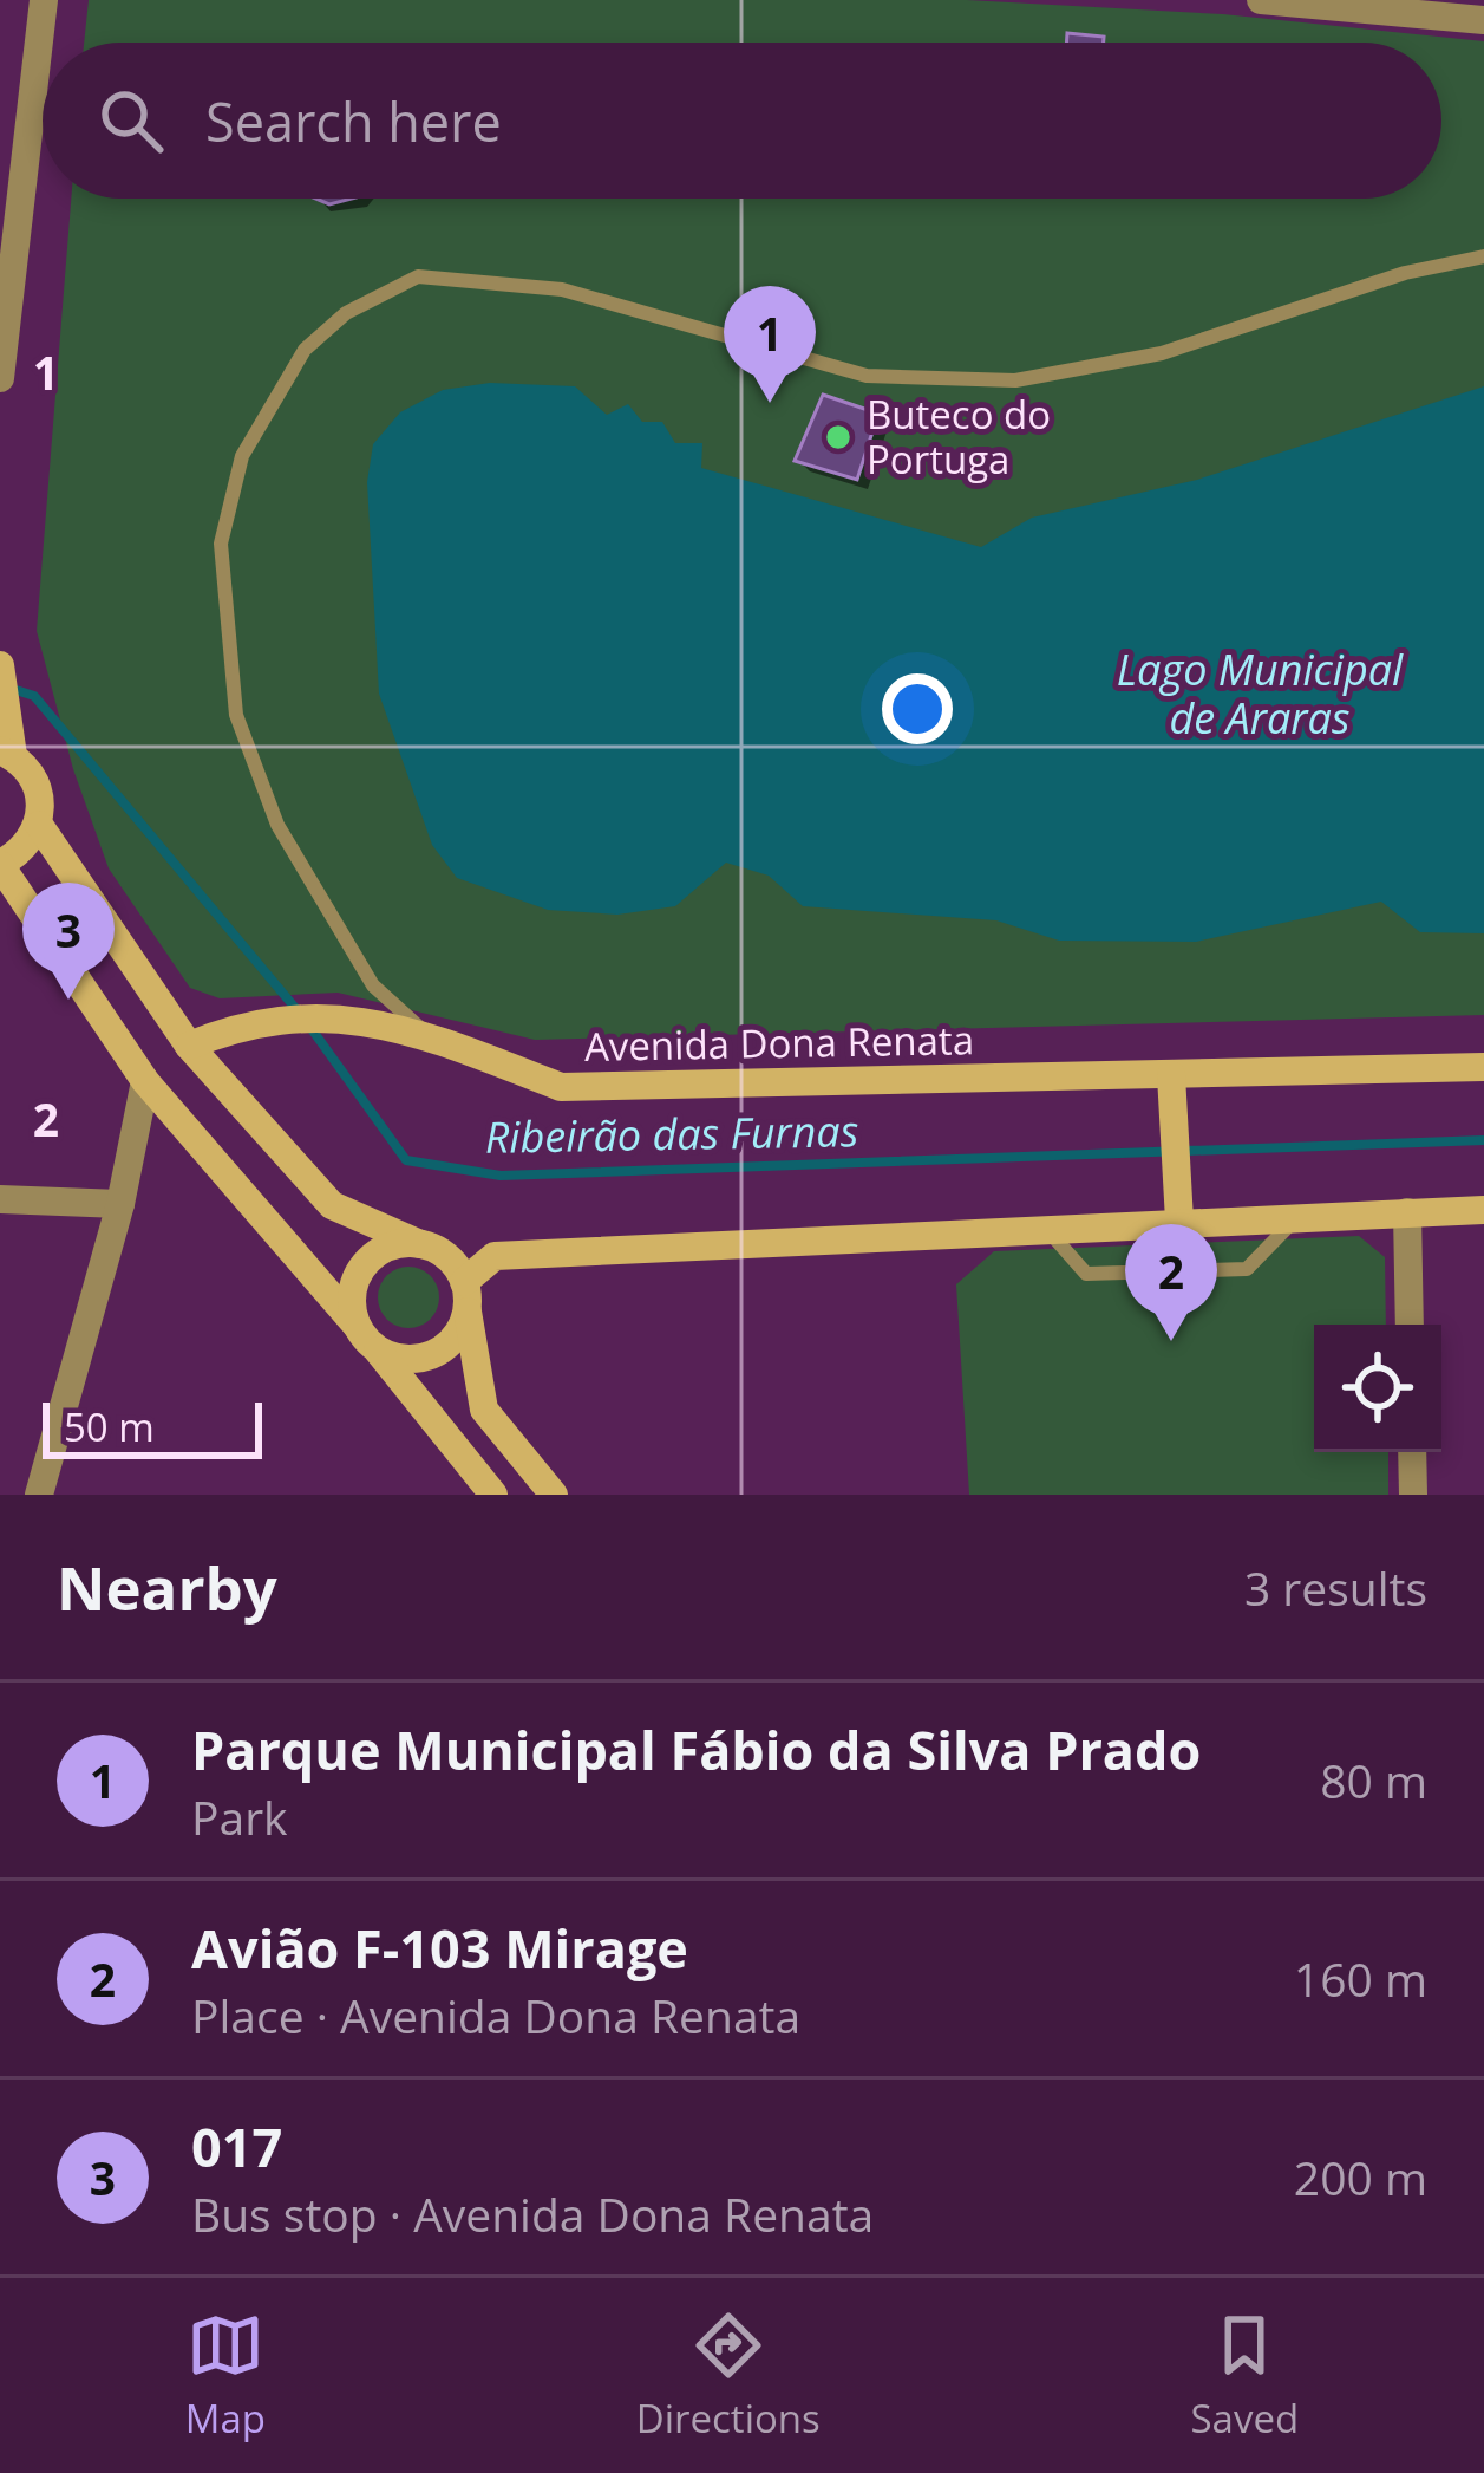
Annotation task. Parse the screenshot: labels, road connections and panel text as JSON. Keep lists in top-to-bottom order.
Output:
{
  "streets": {
    "main road": ["Avenida Dona Renata"]
  },
  "water": ["Lago Municipal de Araras", "Ribeirão das Furnas"],
  "places": ["Buteco do Portuga"],
  "scale_bar": "50 m",
  "page": {
    "search": "Search here",
    "pins": ["1", "3", "2"],
    "scale": "50 m",
    "heading": ["Nearby", "3 results"],
    "list": [
      {
        "mark": "1",
        "name": "Parque Municipal Fábio da Silva Prado",
        "note": "Park",
        "value": "80 m"
      },
      {
        "mark": "2",
        "name": "Avião F-103 Mirage",
        "note": "Place · Avenida Dona Renata",
        "value": "160 m"
      },
      {
        "mark": "3",
        "name": "017",
        "note": "Bus stop · Avenida Dona Renata",
        "value": "200 m"
      }
    ],
    "nav": ["Map", "Directions", "Saved"]
  },
  "grid": {
    "rows": ["1", "2"]
  }
}
